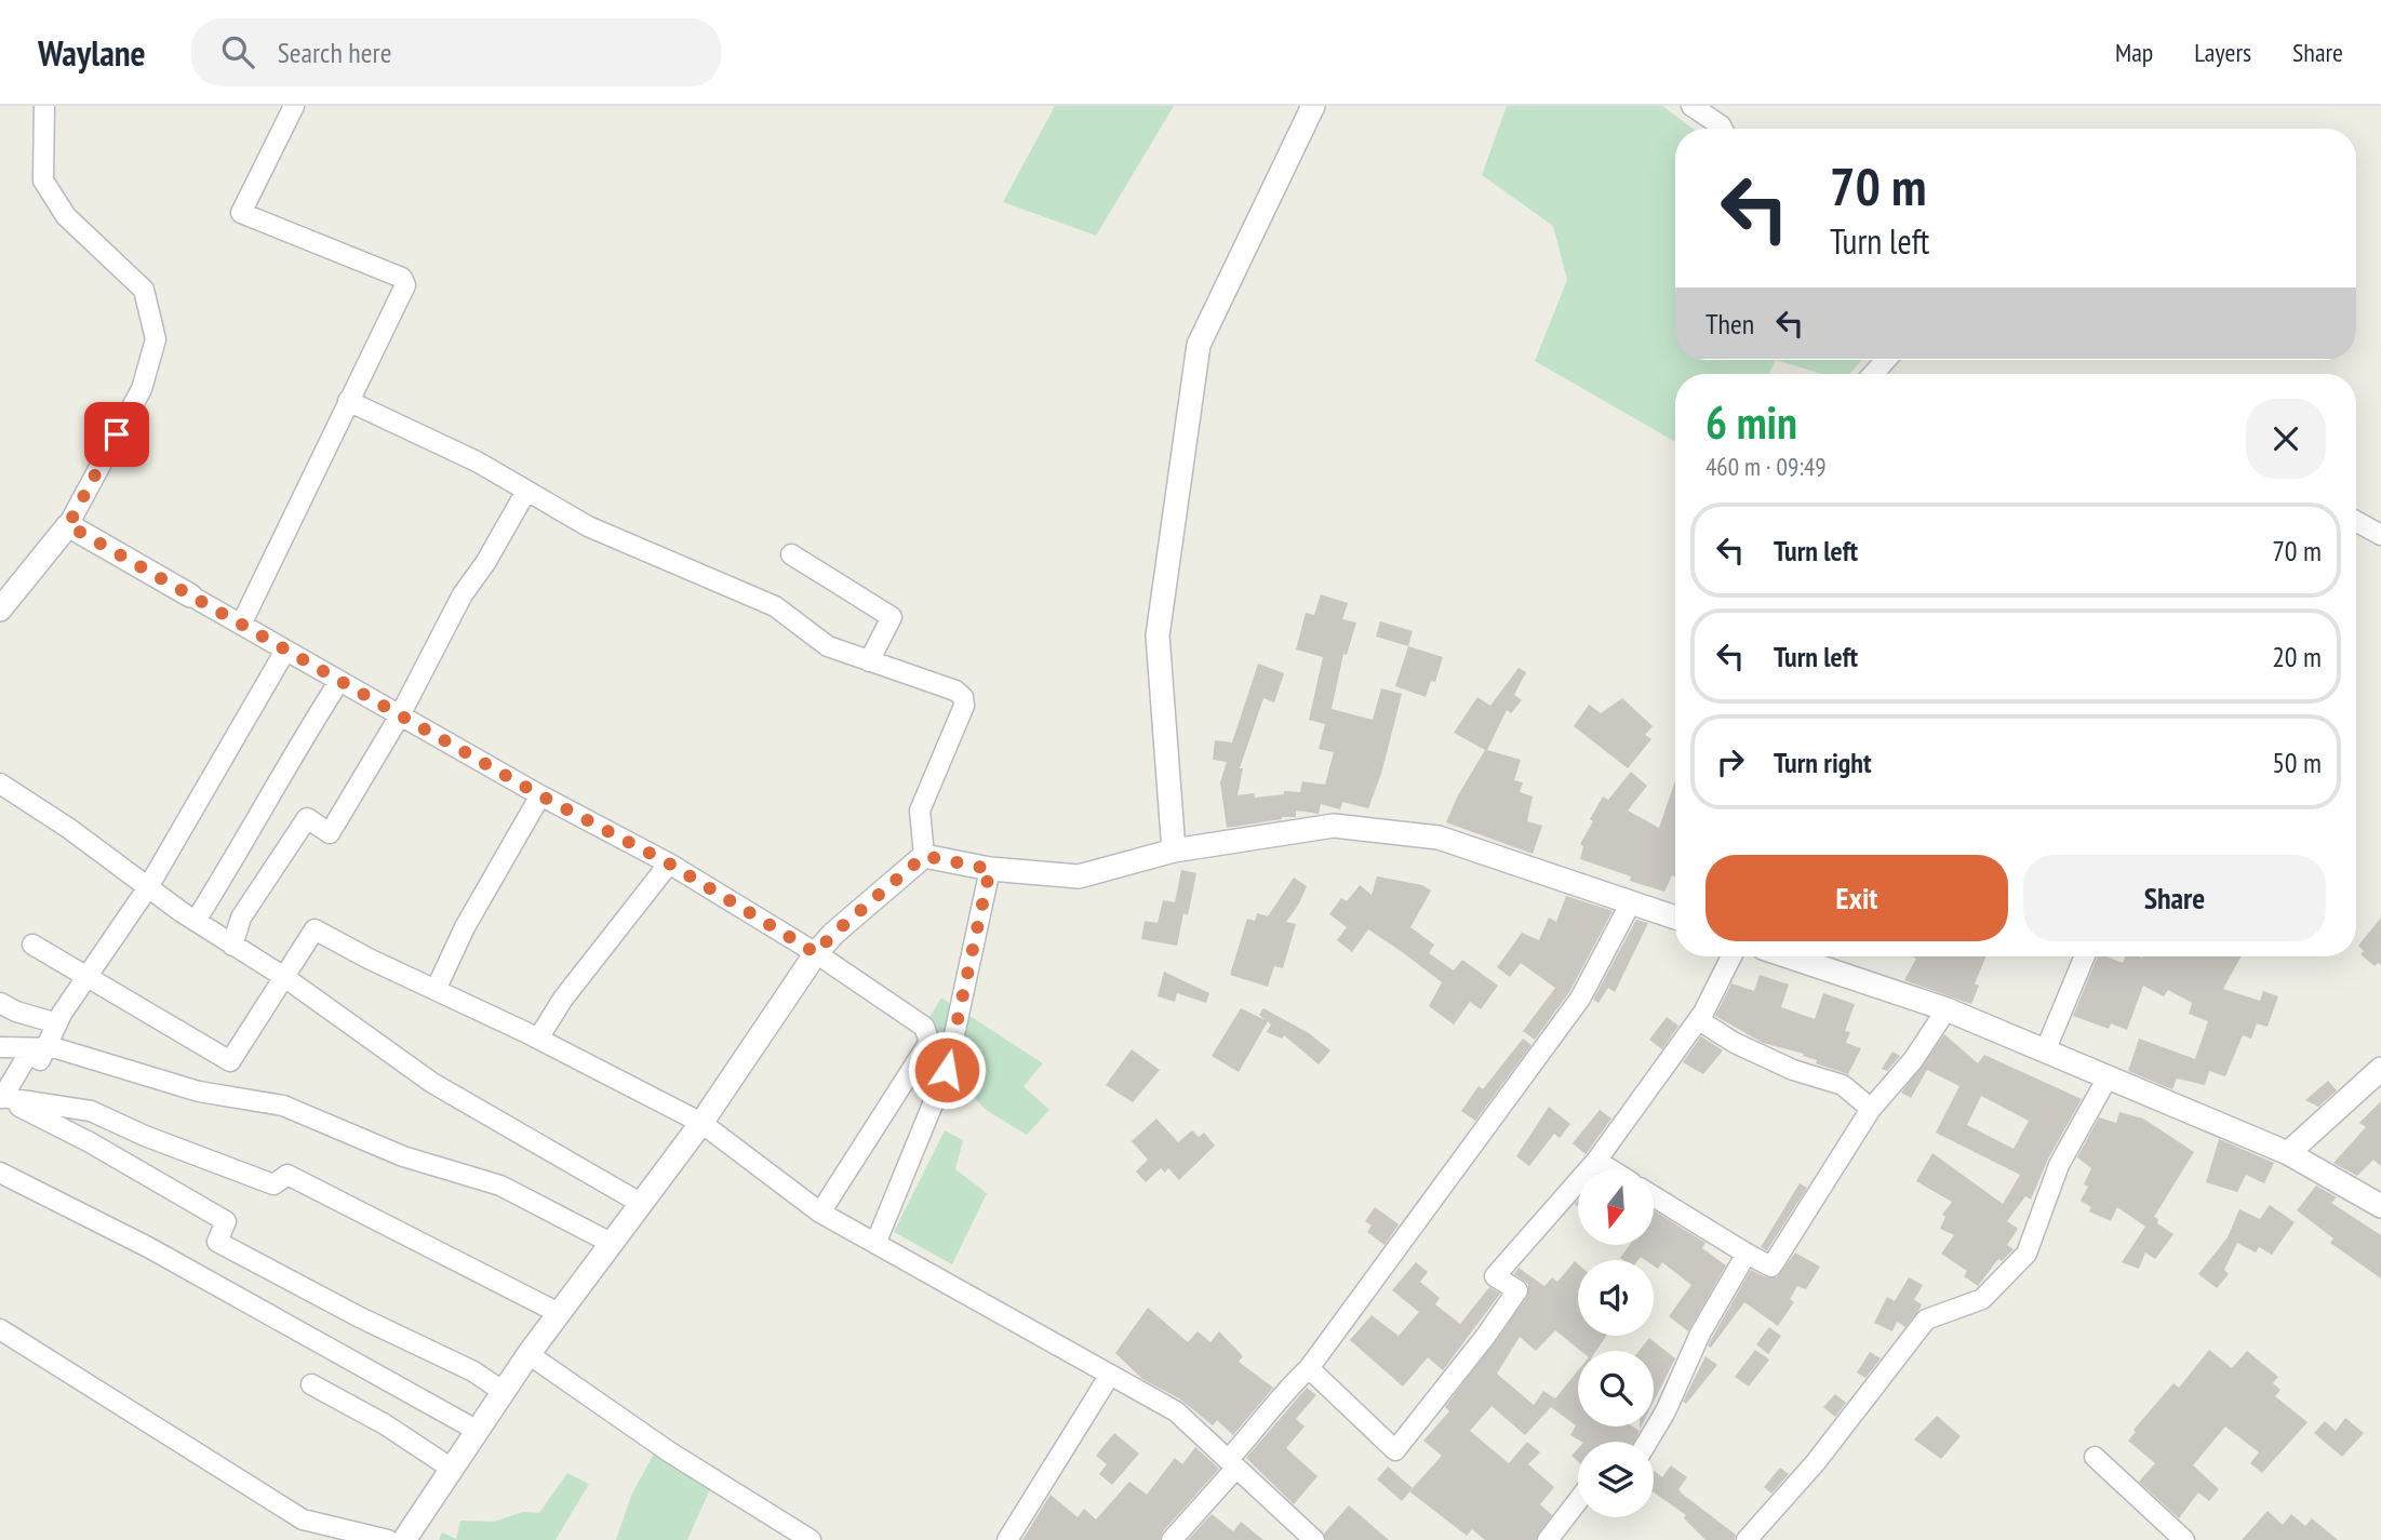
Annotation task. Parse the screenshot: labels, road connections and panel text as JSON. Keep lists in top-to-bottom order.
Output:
{
  "north": "bottom",
  "page": {
    "header": "Waylane",
    "search": "Search here",
    "nav": ["Map", "Layers", "Share"],
    "turn": ["70 m", "Turn left"],
    "then": "Then",
    "heading": ["6 min", "460 m · 09:49"],
    "list": [
      {
        "name": "Turn left",
        "value": "70 m"
      },
      {
        "name": "Turn left",
        "value": "20 m"
      },
      {
        "name": "Turn right",
        "value": "50 m"
      }
    ],
    "buttons": ["Exit", "Share"]
  }
}
